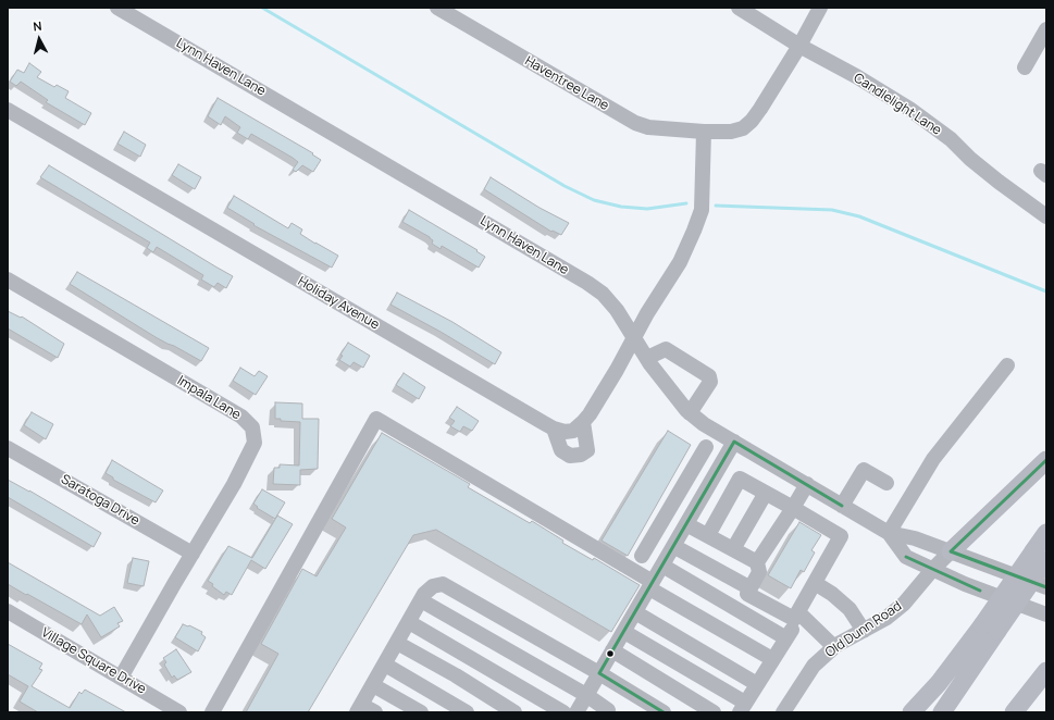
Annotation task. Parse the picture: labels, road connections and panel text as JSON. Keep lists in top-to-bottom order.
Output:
{
  "streets": {
    "street": [
      "Lynn Haven Lane",
      "Haventree Lane",
      "Candlelight Lane",
      "Holiday Avenue",
      "Impala Lane",
      "Saratoga Drive",
      "Old Dunn Road",
      "Village Square Drive"
    ]
  },
  "crossings": [
    ["Lynn Haven Lane", "Holiday Avenue"],
    ["Lynn Haven Lane", "Old Dunn Road"],
    ["Haventree Lane", "Candlelight Lane"],
    ["Haventree Lane", "Holiday Avenue"],
    ["Impala Lane", "Saratoga Drive"],
    ["Impala Lane", "Village Square Drive"]
  ],
  "north": "top"
}
